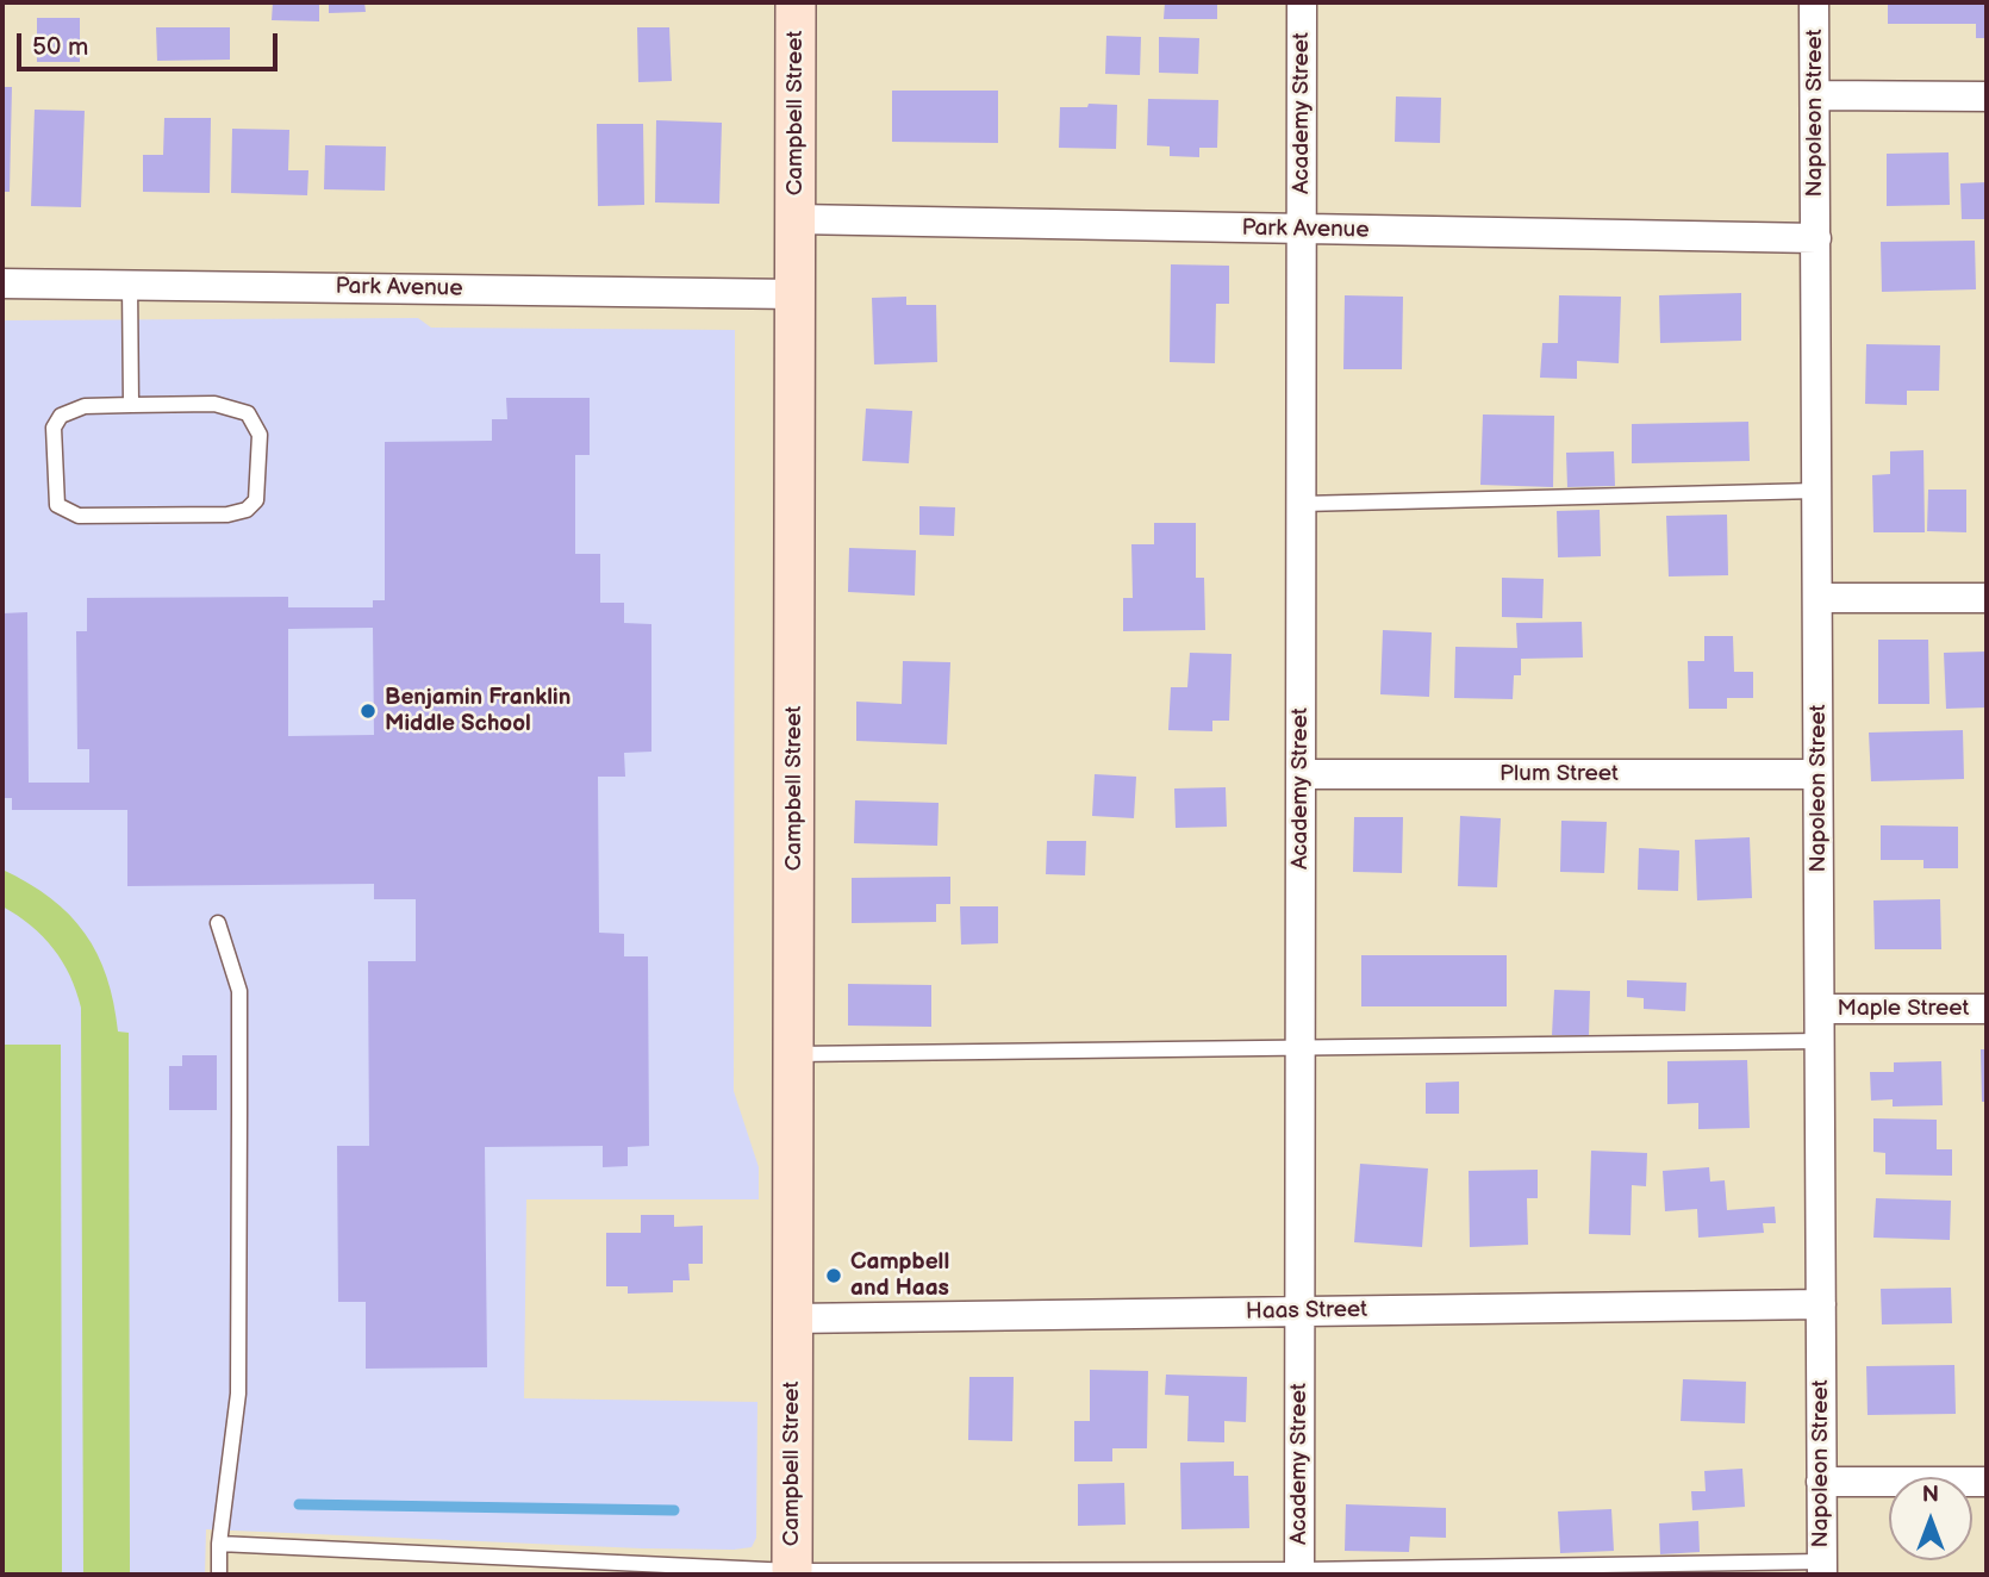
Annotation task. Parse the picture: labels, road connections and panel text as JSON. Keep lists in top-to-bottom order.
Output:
{
  "streets": {
    "main road": ["Campbell Street"],
    "street": [
      "Academy Street",
      "Napoleon Street",
      "Park Avenue",
      "Plum Street",
      "Maple Street",
      "Haas Street"
    ]
  },
  "crossings": [
    ["Campbell Street", "Park Avenue"],
    ["Campbell Street", "Haas Street"],
    ["Academy Street", "Park Avenue"],
    ["Academy Street", "Plum Street"],
    ["Academy Street", "Haas Street"],
    ["Napoleon Street", "Park Avenue"],
    ["Napoleon Street", "Plum Street"],
    ["Napoleon Street", "Maple Street"],
    ["Napoleon Street", "Haas Street"]
  ],
  "places": ["Benjamin Franklin Middle School", "Campbell and Haas"],
  "scale_bar": "50 m",
  "north": "top"
}
